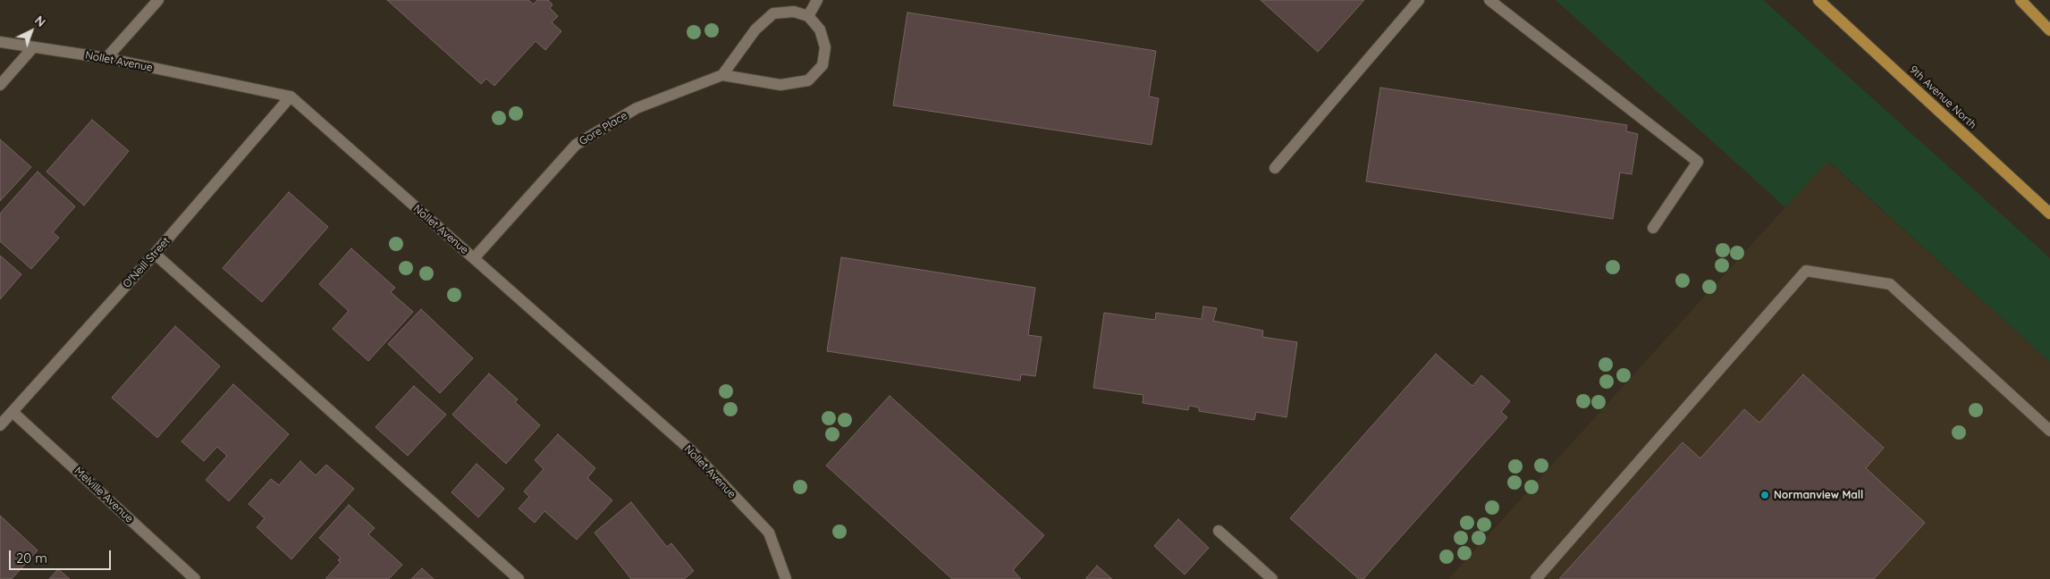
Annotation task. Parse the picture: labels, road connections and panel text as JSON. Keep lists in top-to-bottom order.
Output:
{
  "streets": {
    "main road": ["9th Avenue North"],
    "street": [
      "Nollet Avenue",
      "Gore Place",
      "O'Neill Street",
      "Melville Avenue"
    ]
  },
  "crossings": [
    ["Nollet Avenue", "Gore Place"],
    ["Nollet Avenue", "O'Neill Street"],
    ["O'Neill Street", "Melville Avenue"]
  ],
  "places": ["Normanview Mall"],
  "scale_bar": "20 m",
  "north": "top right"
}
